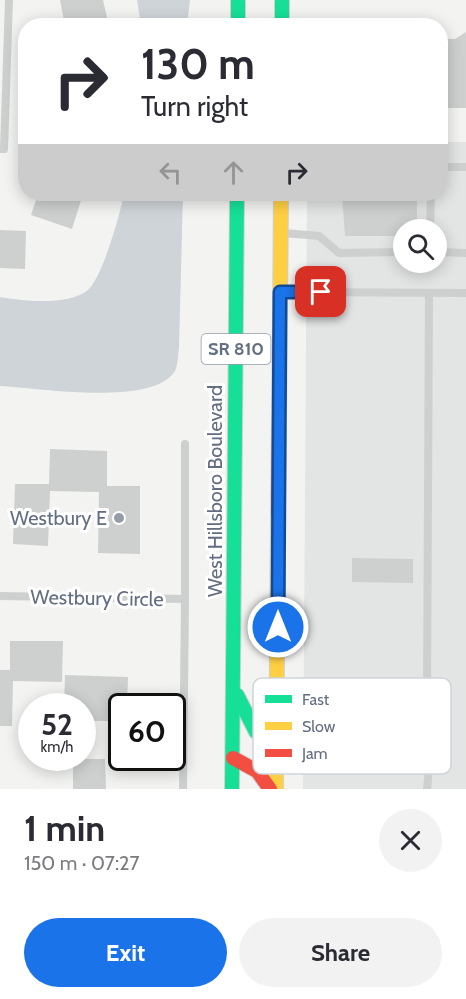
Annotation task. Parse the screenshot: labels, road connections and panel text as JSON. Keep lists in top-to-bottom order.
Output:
{
  "streets": {
    "main road": ["SR 810", "West Hillsboro Boulevard"],
    "lane": ["Westbury Circle"]
  },
  "places": ["Westbury E"],
  "legend": ["Fast", "Slow", "Jam"],
  "page": {
    "turn": ["130 m", "Turn right"],
    "speed": "52 km/h",
    "limit": "60",
    "heading": ["1 min", "150 m · 07:27"],
    "buttons": ["Exit", "Share"]
  }
}
